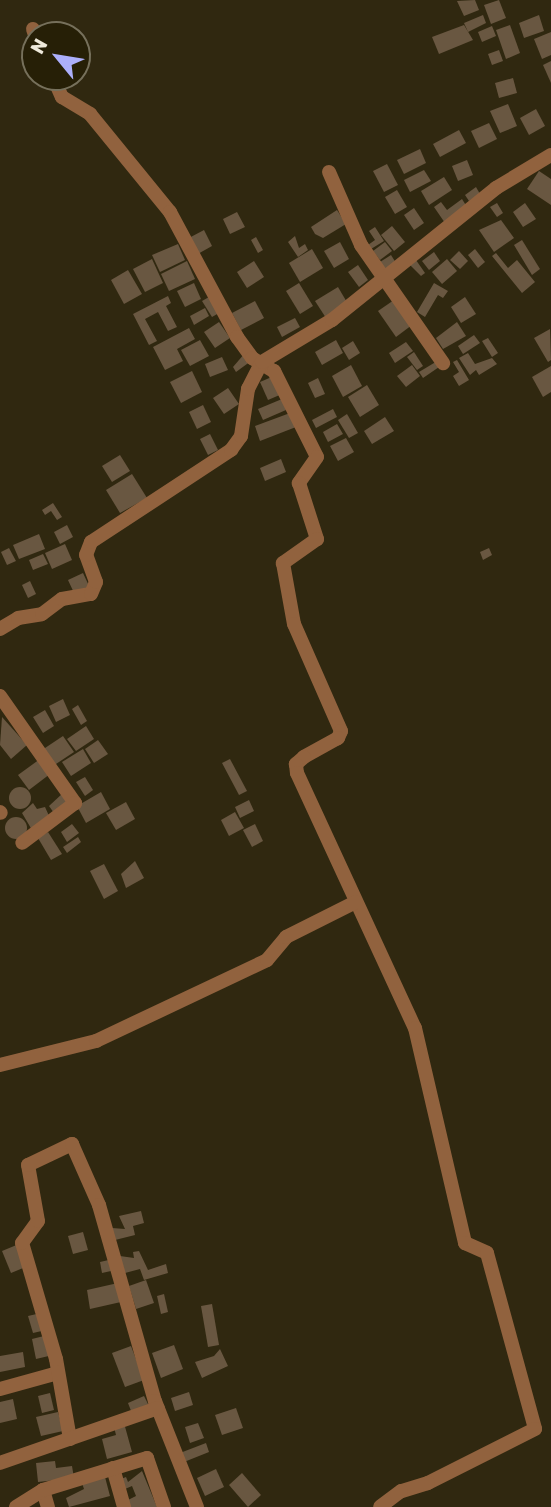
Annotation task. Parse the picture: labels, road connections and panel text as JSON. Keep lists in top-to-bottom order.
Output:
{
  "north": "top left"
}
